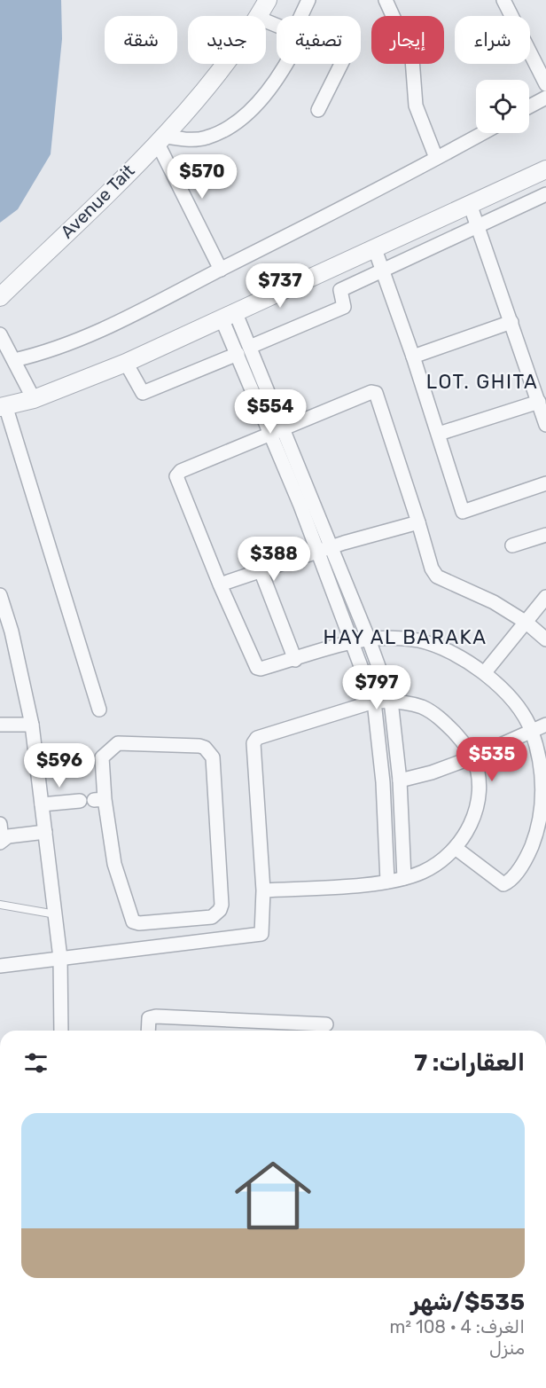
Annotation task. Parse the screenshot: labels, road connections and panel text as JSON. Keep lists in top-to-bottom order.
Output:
{
  "streets": {
    "street": ["Avenue Tait"]
  },
  "districts": ["LOT. GHITA", "HAY AL BARAKA"],
  "page": {
    "chip": [
      "شراء",
      "إيجار",
      "تصفية",
      "جديد",
      "شقة"
    ],
    "price": [
      "$570",
      "$737",
      "$554",
      "$388",
      "$797",
      "$535",
      "$596"
    ],
    "heading": "العقارات: 7",
    "list": [
      {
        "name": "$535/شهر",
        "note": "الغرف: 4 · 108 m² · منزل"
      }
    ]
  }
}
